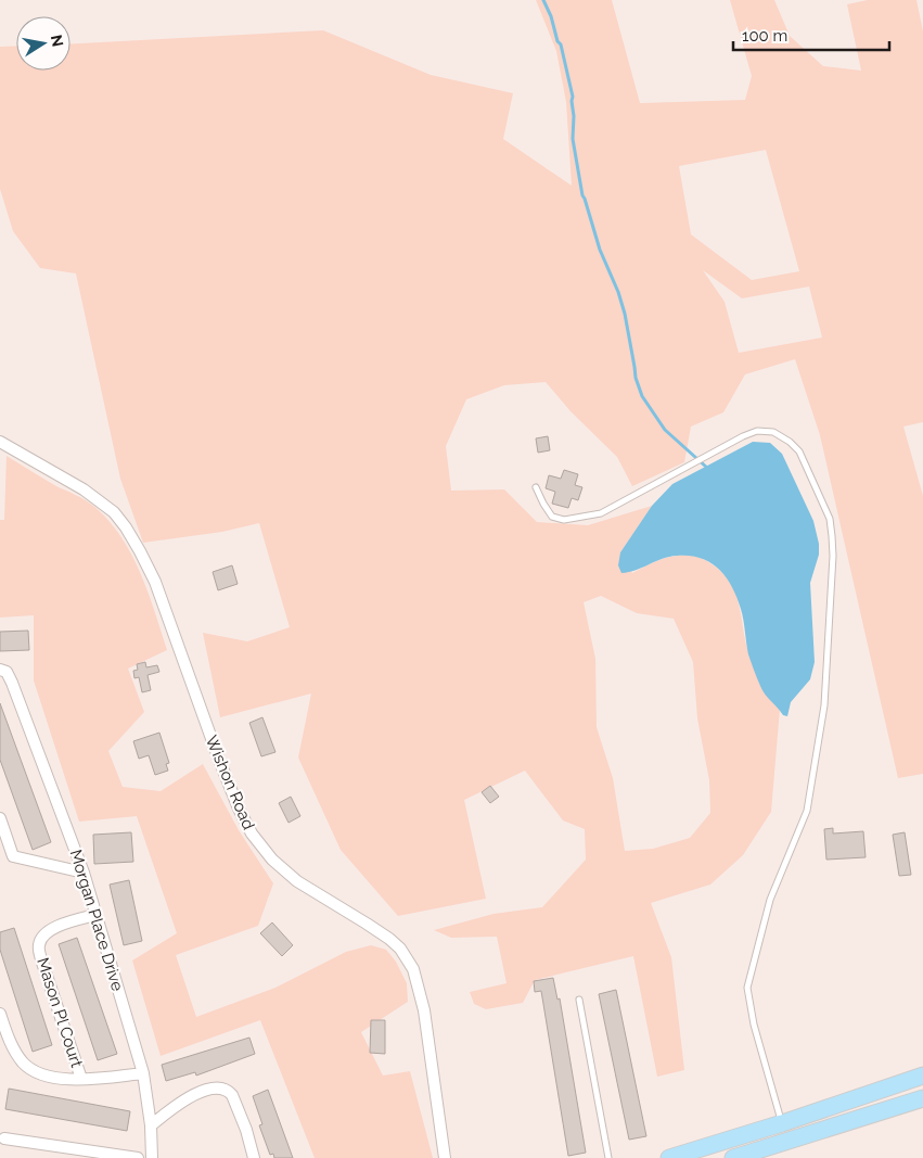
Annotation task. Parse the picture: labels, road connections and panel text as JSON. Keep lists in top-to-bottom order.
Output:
{
  "streets": {
    "street": ["Wishon Road", "Morgan Place Drive", "Mason Pl Court"]
  },
  "crossings": [
    ["Morgan Place Drive", "Mason Pl Court"]
  ],
  "scale_bar": "100 m",
  "north": "right"
}
